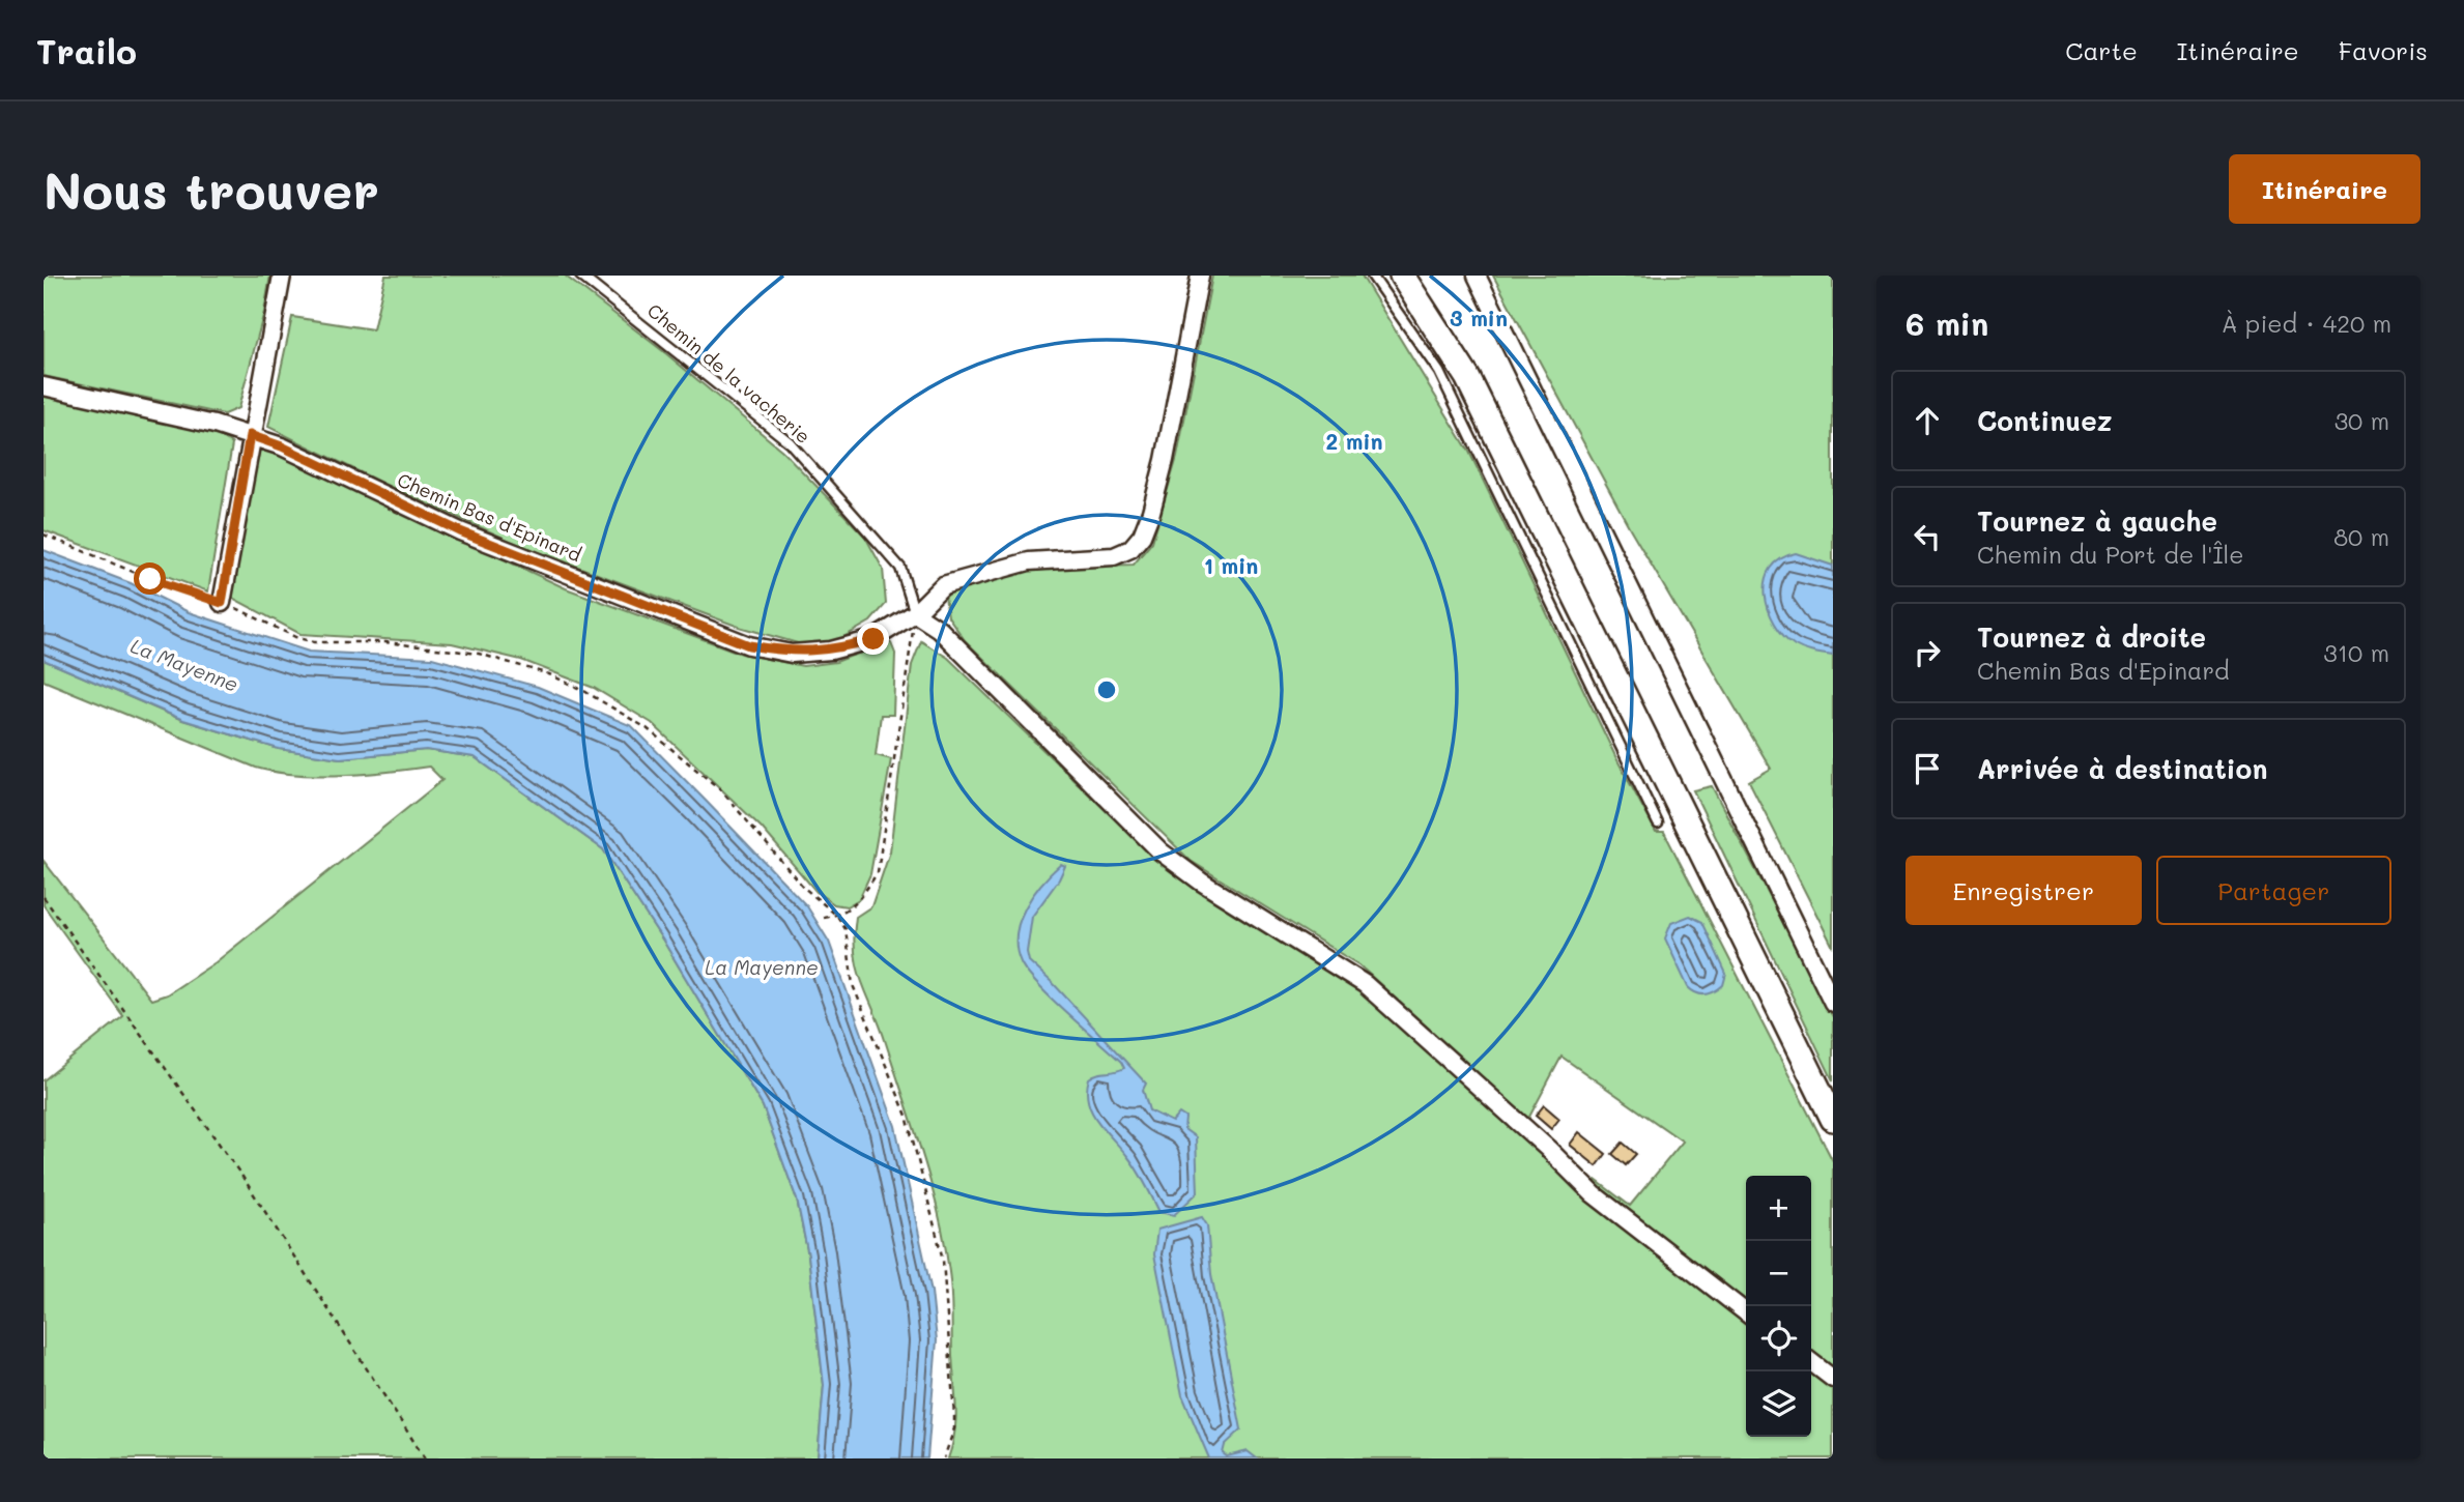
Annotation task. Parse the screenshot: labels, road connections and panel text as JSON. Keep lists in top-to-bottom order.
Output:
{
  "streets": {
    "street": ["Chemin Bas d'Epinard"],
    "lane": ["Chemin de la vacherie"]
  },
  "crossings": [
    ["Chemin de la vacherie", "Chemin Bas d'Epinard"]
  ],
  "water": ["La Mayenne"],
  "page": {
    "header": "Trailo",
    "nav": ["Carte", "Itinéraire", "Favoris"],
    "buttons": [
      "Itinéraire",
      ["Enregistrer", "Partager"]
    ],
    "title": "Nous trouver",
    "heading": ["6 min", "À pied · 420 m"],
    "list": [
      ["Continuez", "30 m"],
      ["Tournez à gauche", "Chemin du Port de l'Île", "80 m"],
      ["Tournez à droite", "Chemin Bas d'Epinard", "310 m"],
      "Arrivée à destination"
    ],
    "map_buttons": ["+", "−"]
  },
  "rings": ["3 min", "2 min", "1 min"]
}
